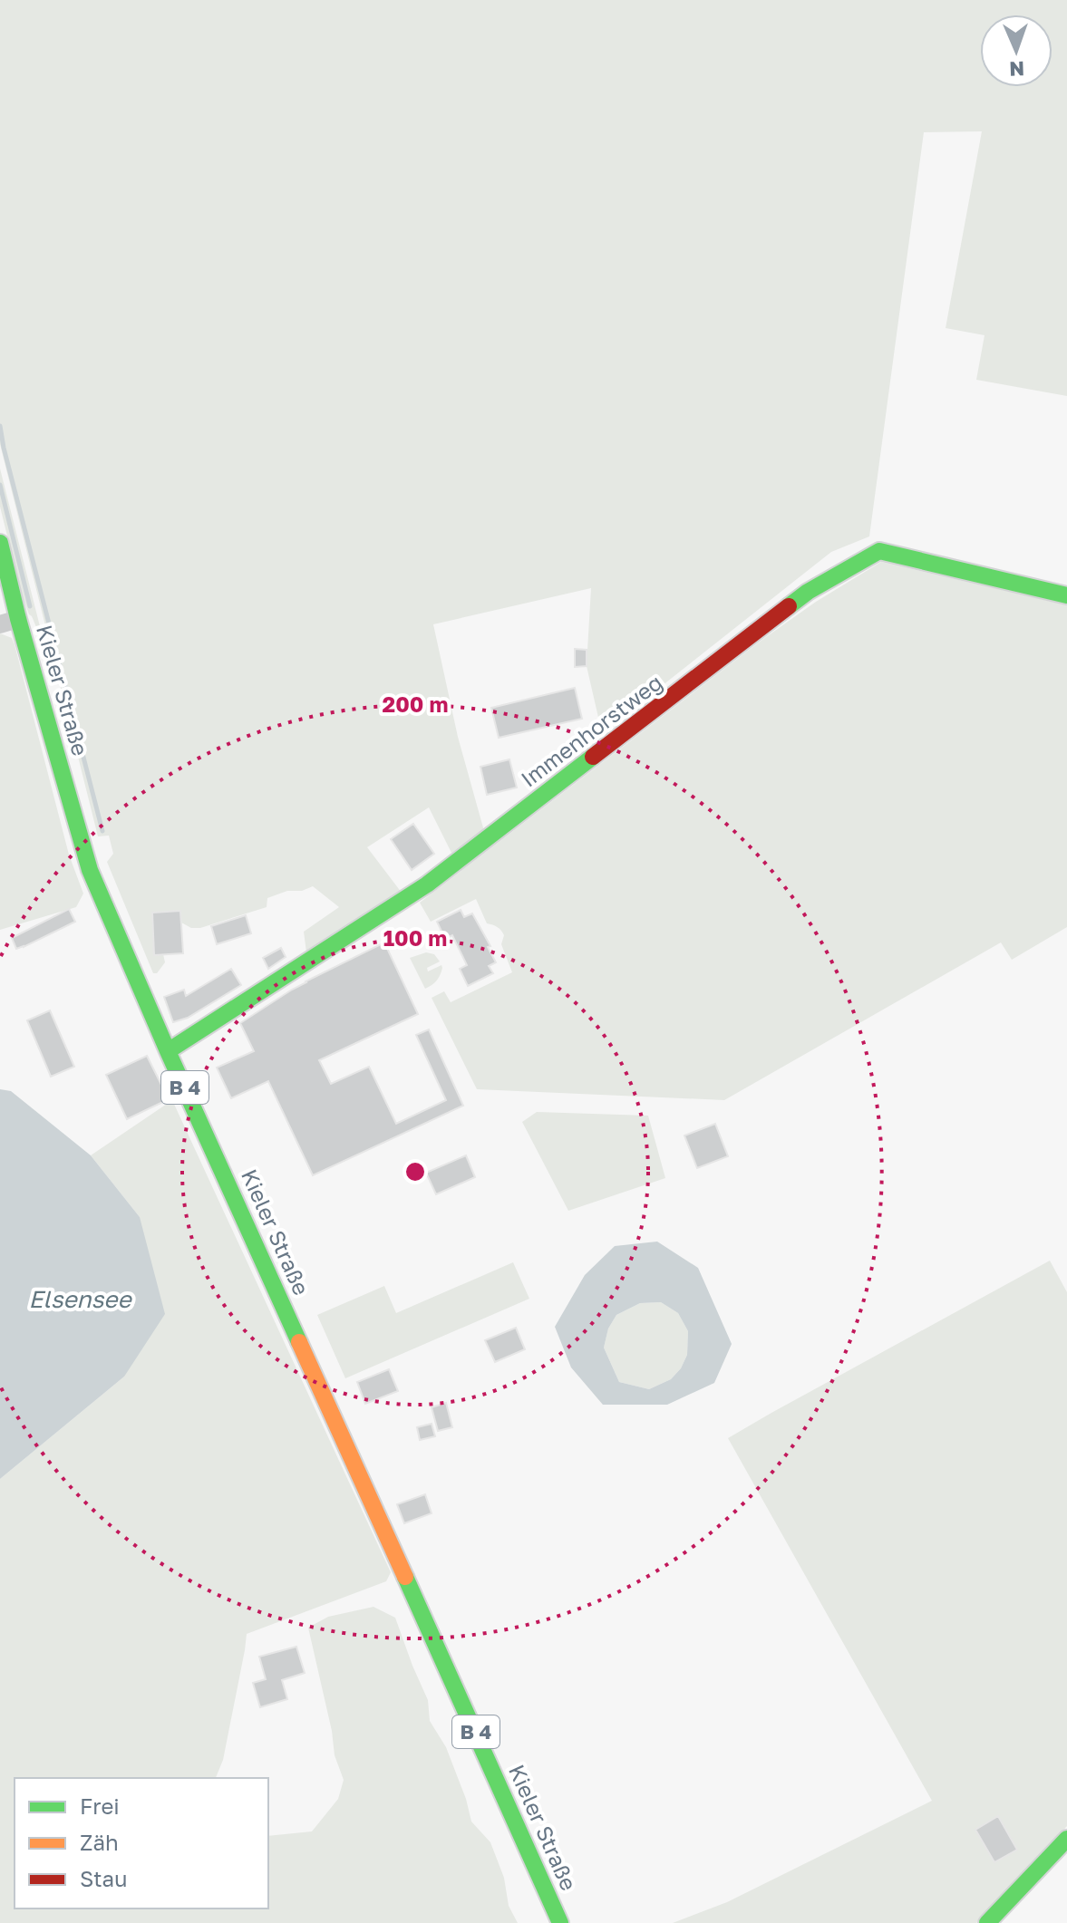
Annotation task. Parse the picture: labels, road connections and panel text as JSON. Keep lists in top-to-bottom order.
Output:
{
  "streets": {
    "main road": ["Kieler Straße", "Immenhorstweg", "B 4"]
  },
  "crossings": [
    ["Kieler Straße", "Immenhorstweg"]
  ],
  "water": ["Elsensee"],
  "legend": ["Frei", "Zäh", "Stau"],
  "north": "bottom",
  "rings": ["200 m", "100 m"]
}
